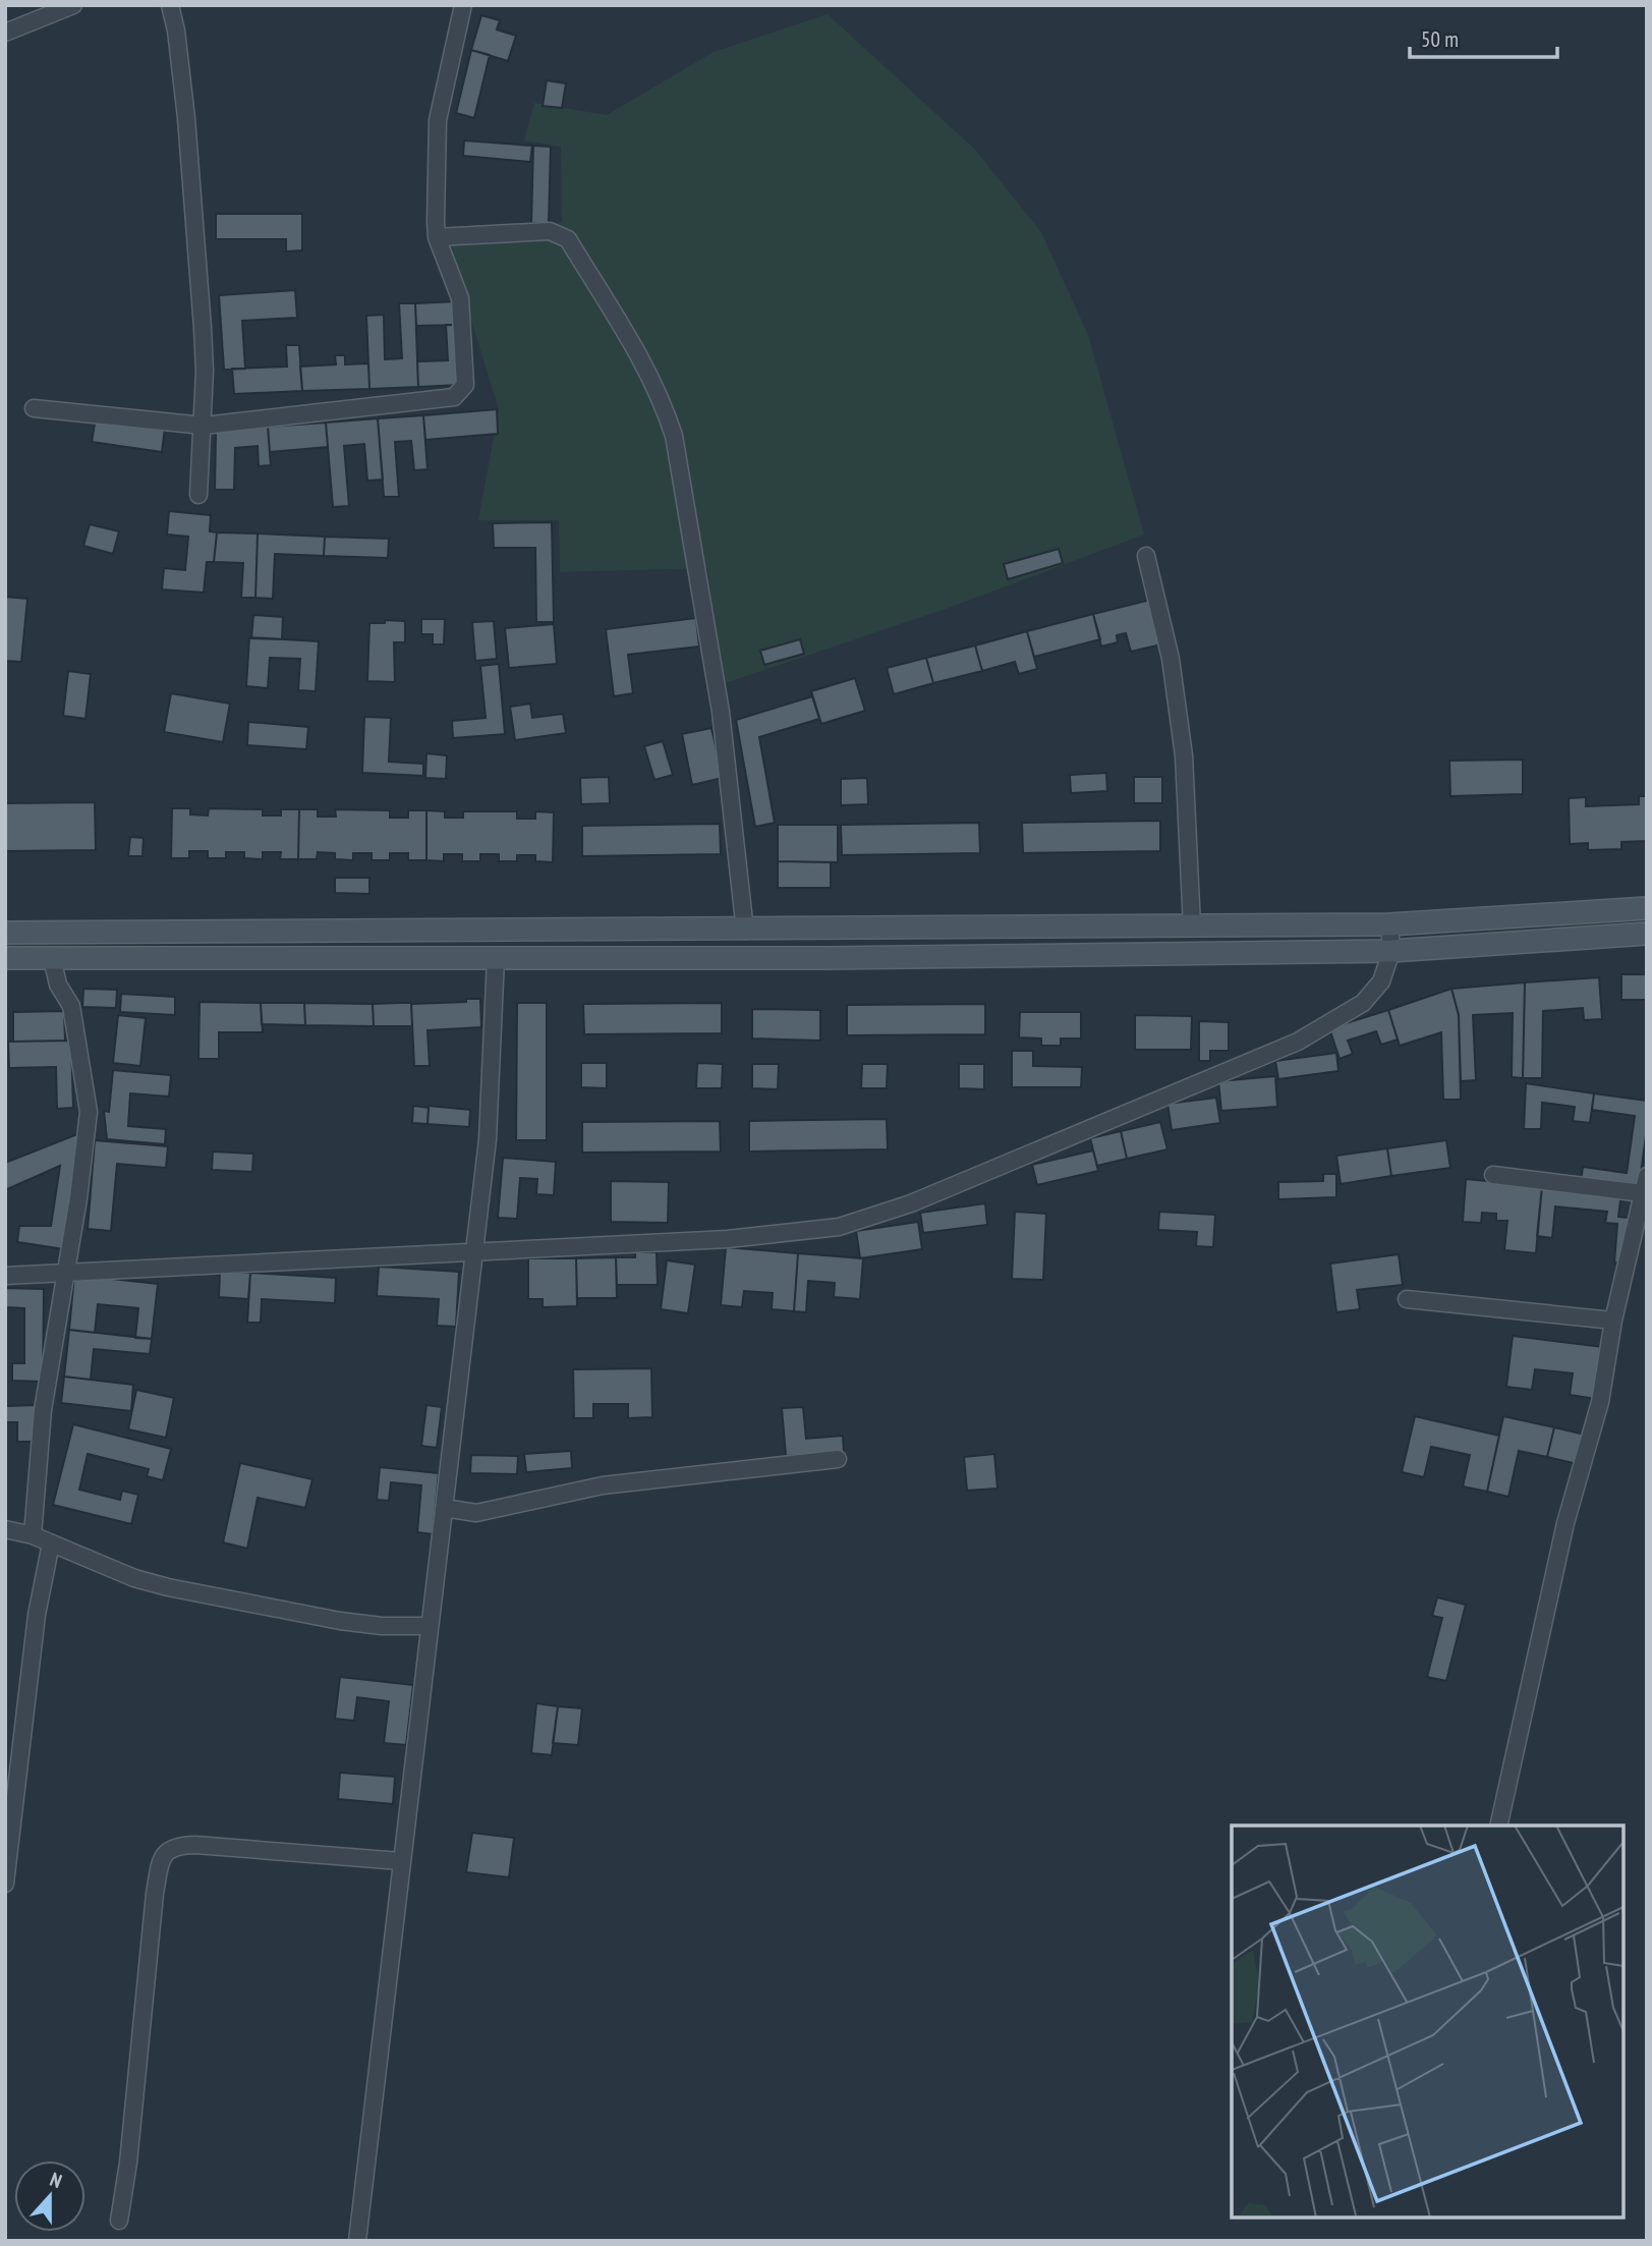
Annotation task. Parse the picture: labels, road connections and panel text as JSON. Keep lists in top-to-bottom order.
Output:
{
  "scale_bar": "50 m",
  "north": "top"
}
